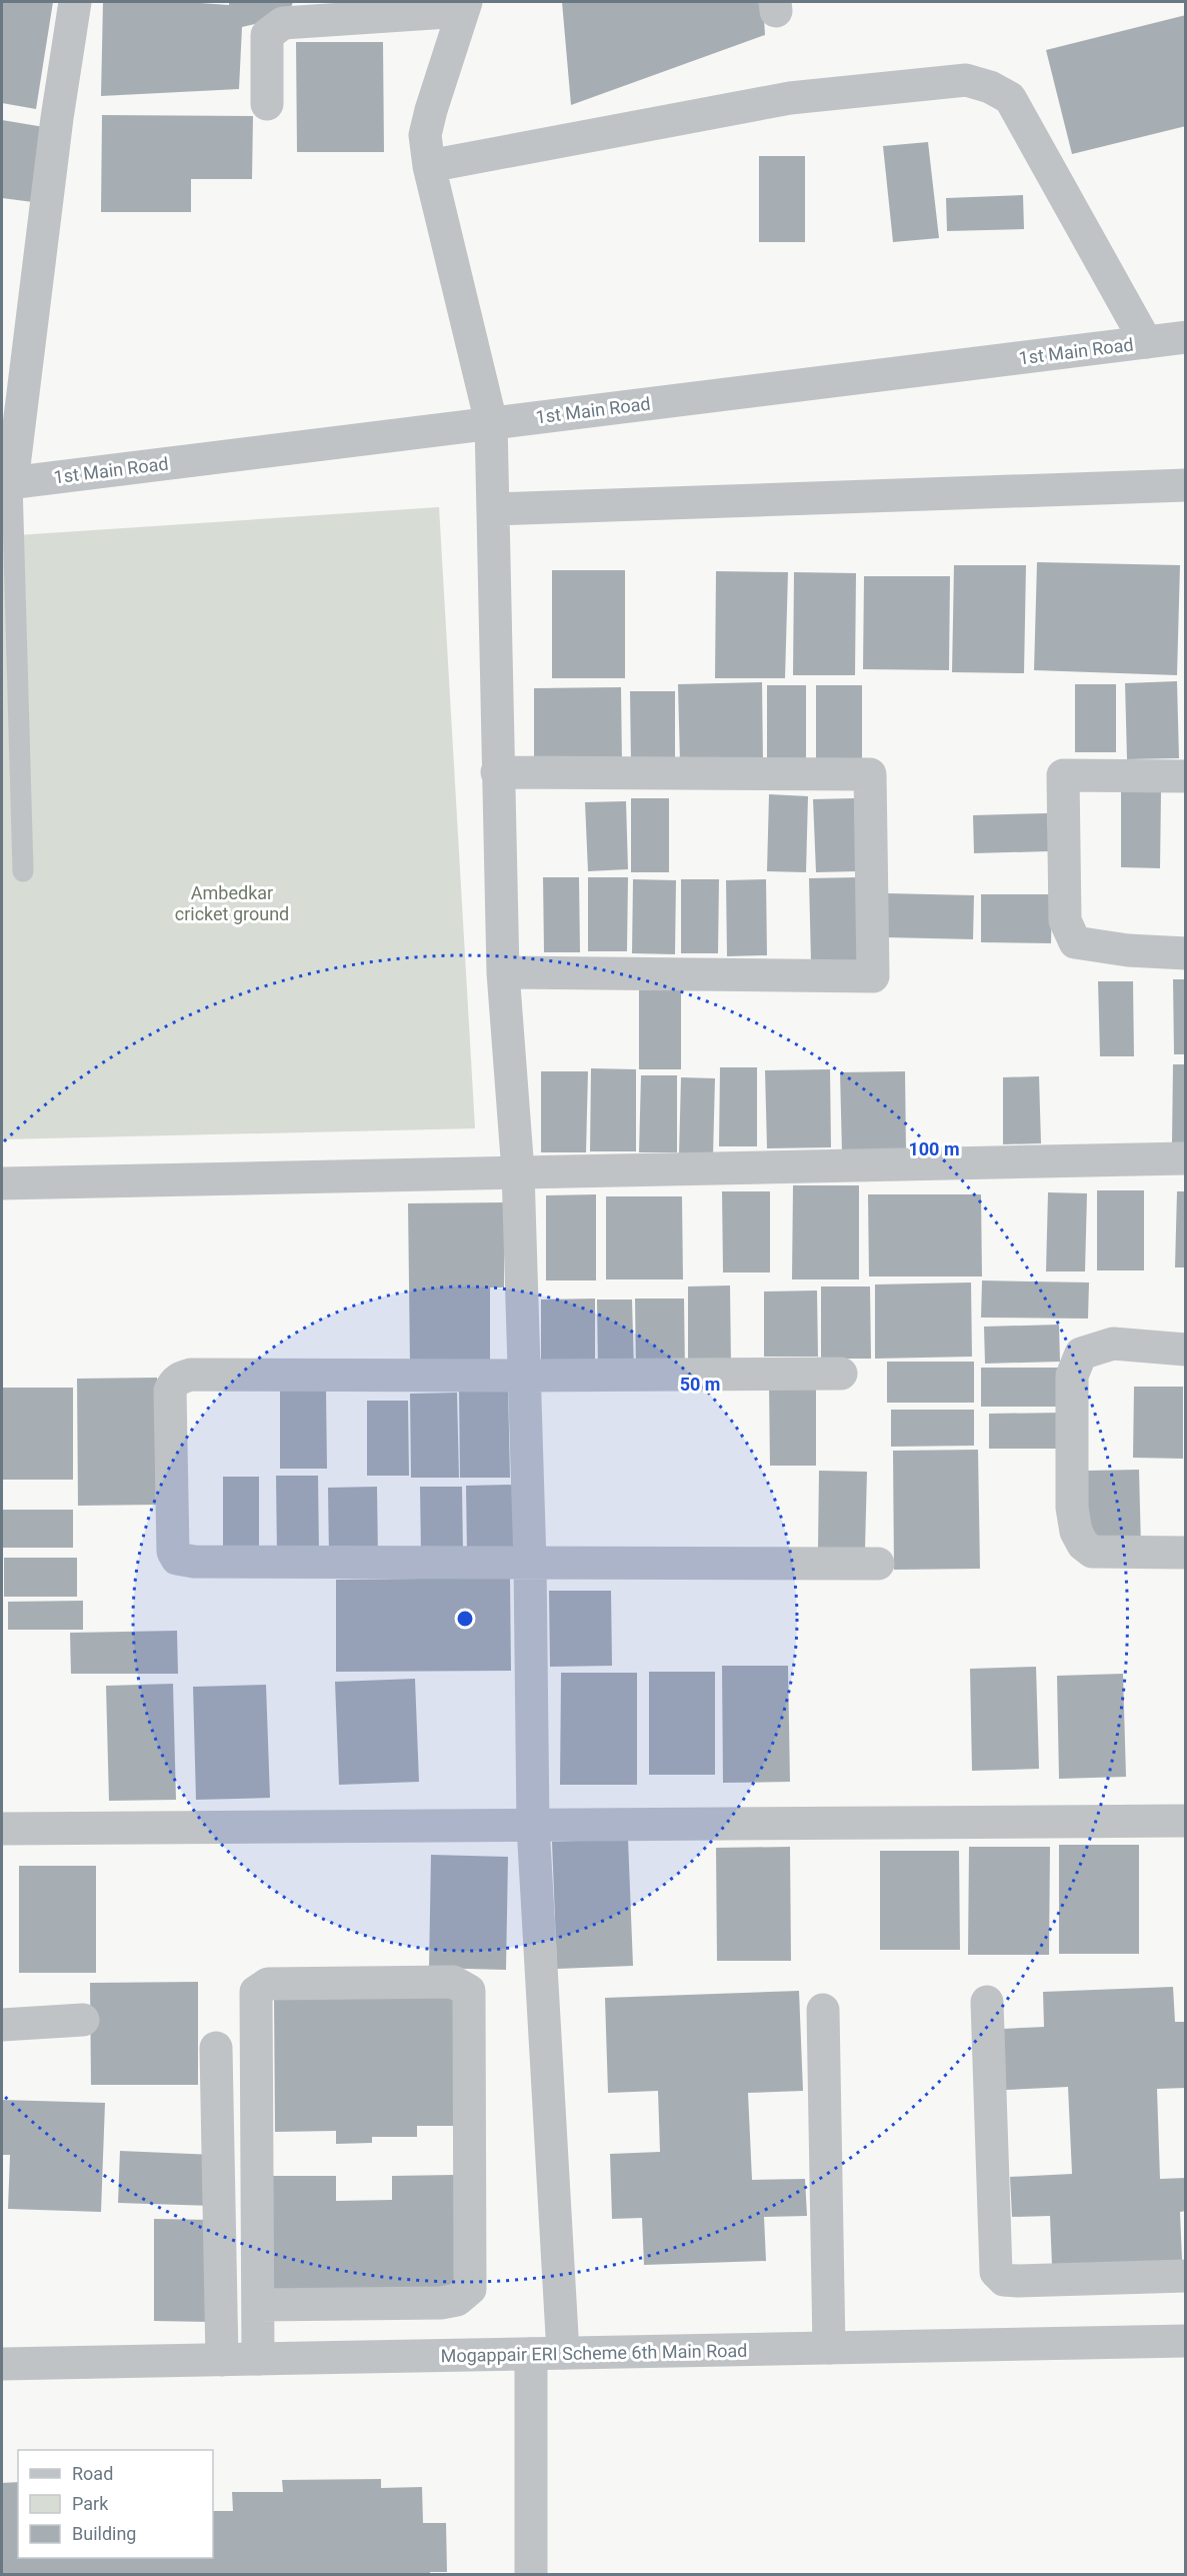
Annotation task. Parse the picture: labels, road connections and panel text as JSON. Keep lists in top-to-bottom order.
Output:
{
  "streets": {
    "street": ["1st Main Road", "Mogappair ERI Scheme 6th Main Road"]
  },
  "parks": ["Ambedkar cricket ground"],
  "legend": ["Road", "Park", "Building"],
  "rings": ["100 m", "50 m"]
}
